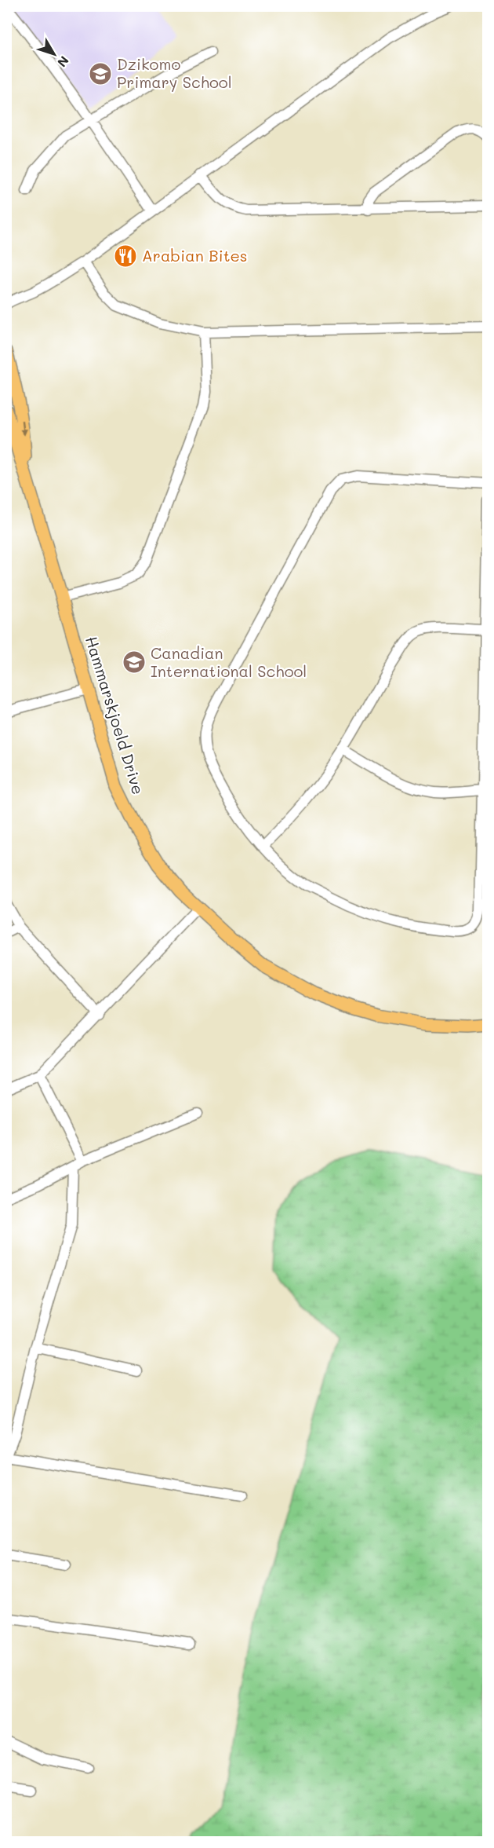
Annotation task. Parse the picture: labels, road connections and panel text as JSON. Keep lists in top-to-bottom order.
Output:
{
  "streets": {
    "main road": ["Hammarskjoeld Drive"]
  },
  "places": {
    "school or university": ["Dzikomo Primary School", "Canadian International School"],
    "restaurant": ["Arabian Bites"]
  },
  "north": "bottom right"
}
